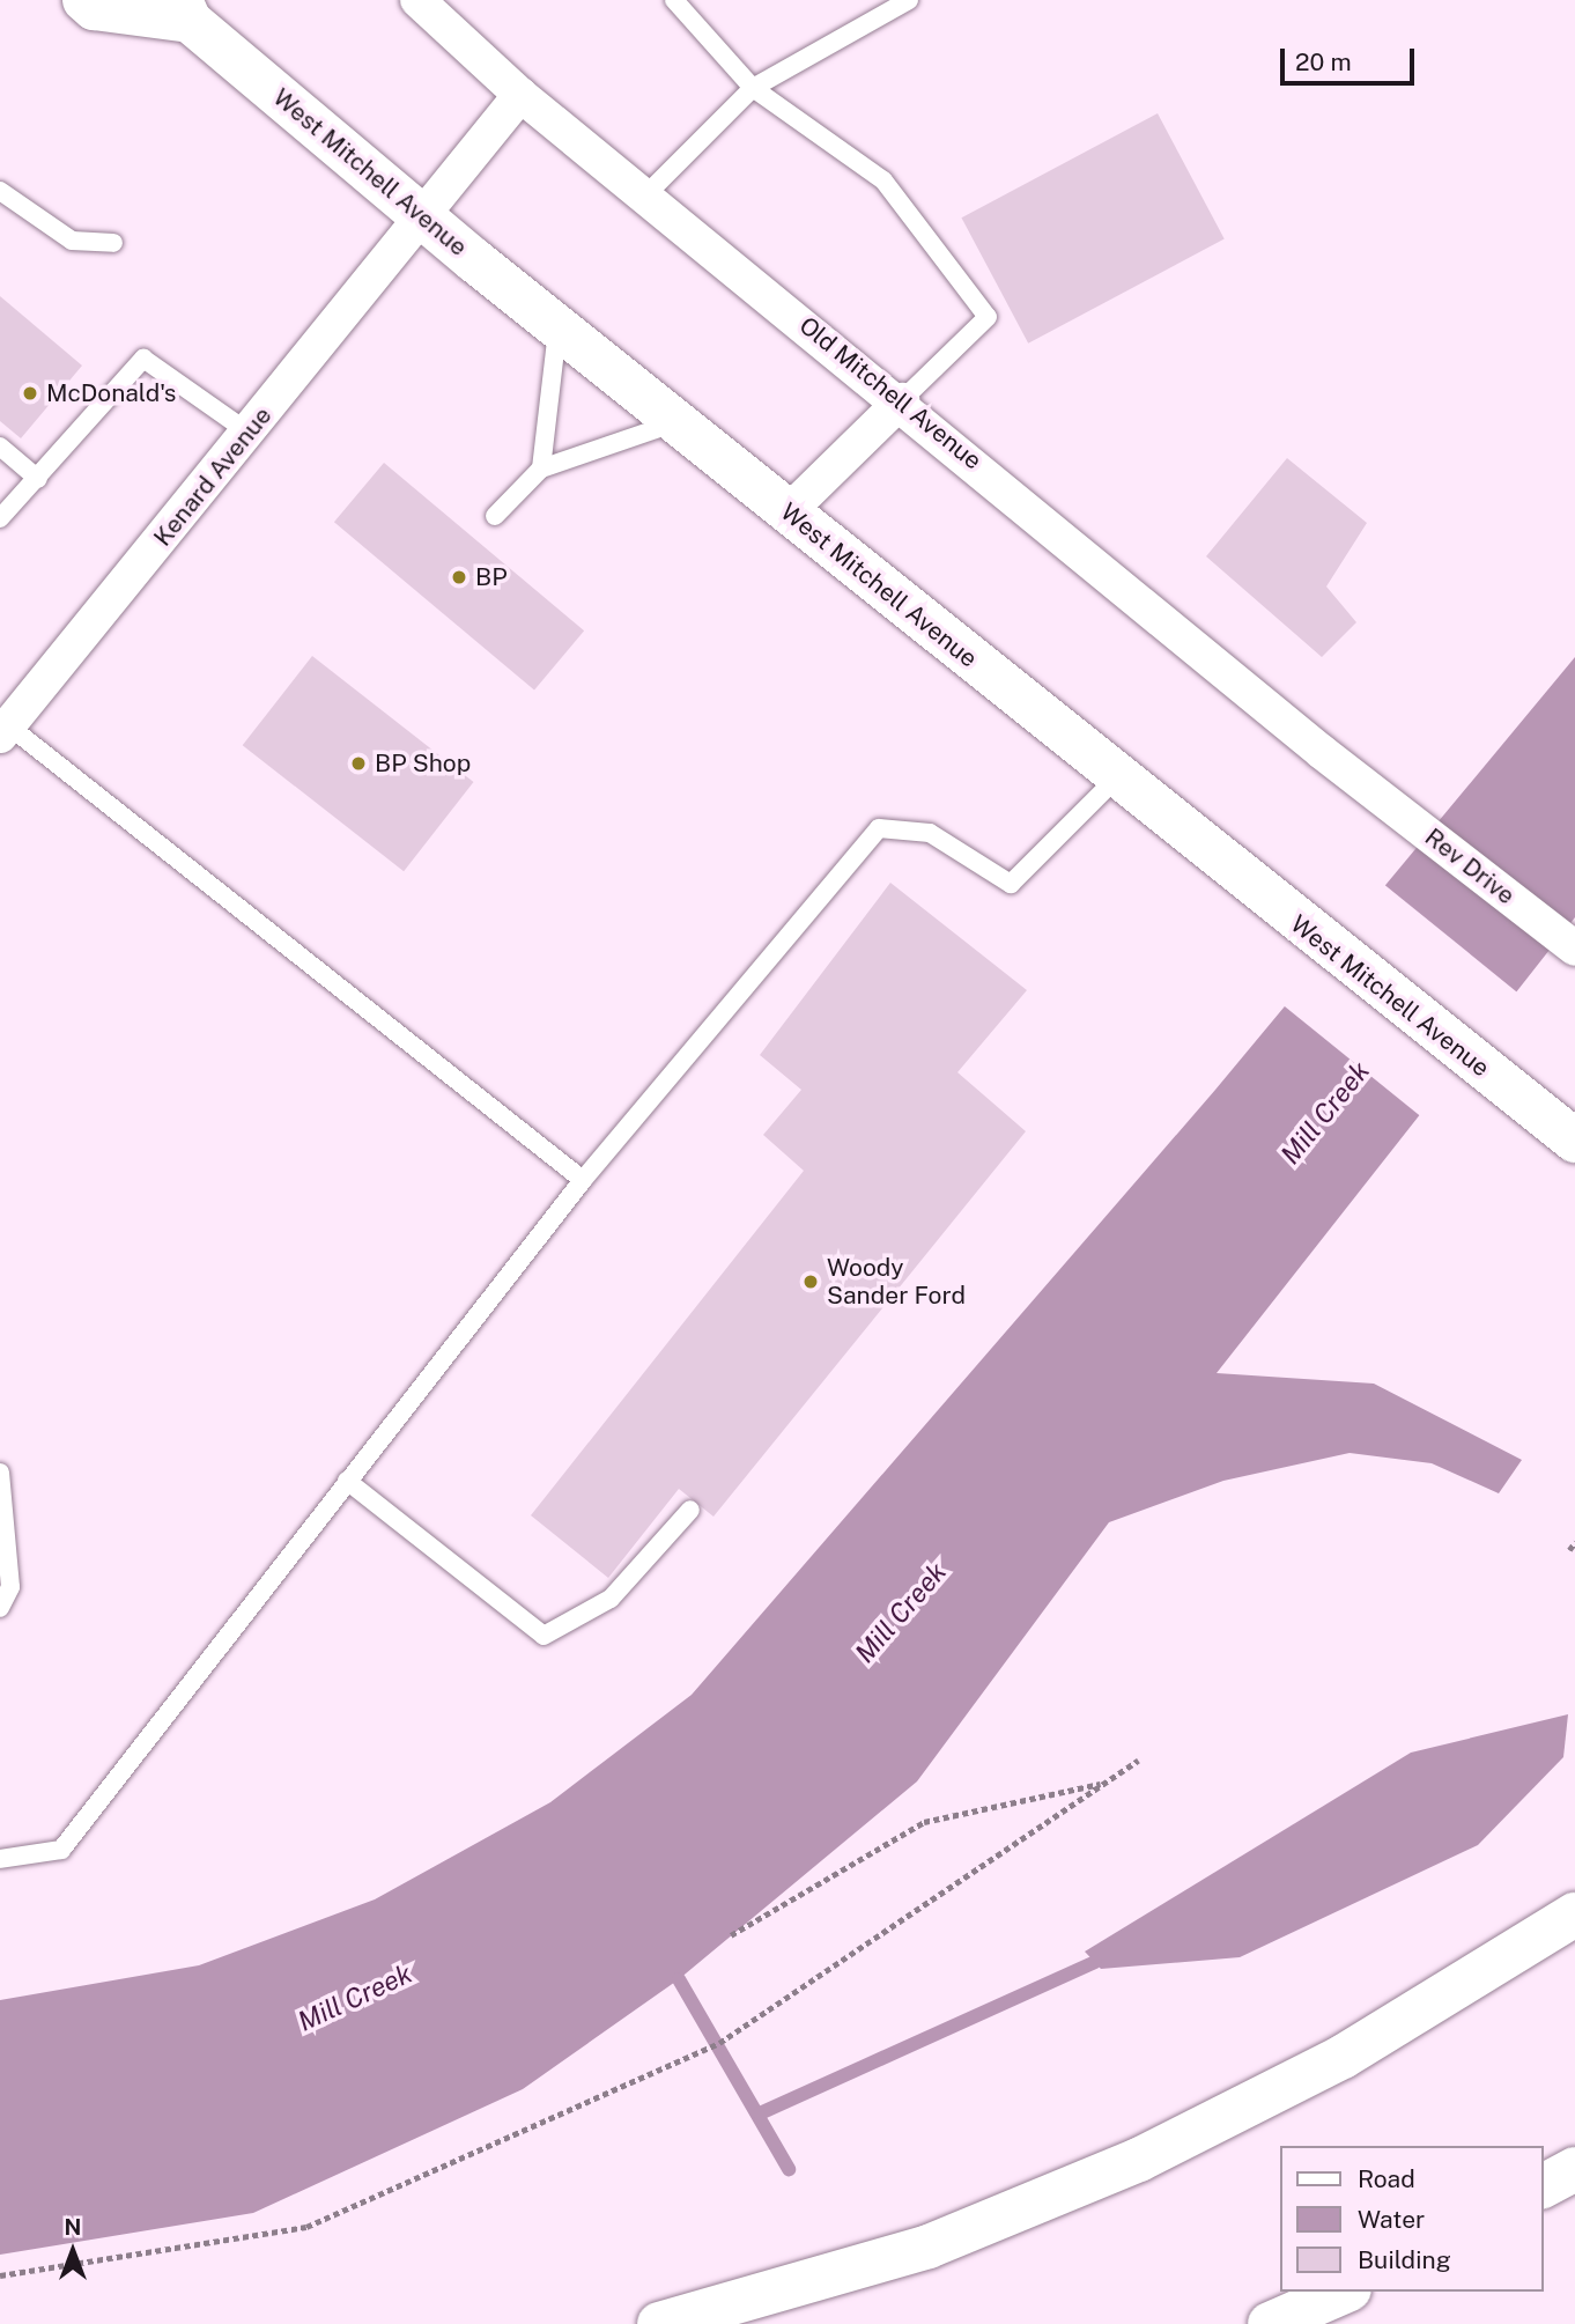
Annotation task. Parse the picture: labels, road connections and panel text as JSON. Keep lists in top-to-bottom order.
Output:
{
  "streets": {
    "main road": ["West Mitchell Avenue"],
    "street": ["Old Mitchell Avenue", "Kenard Avenue", "Rev Drive"]
  },
  "crossings": [
    ["West Mitchell Avenue", "Kenard Avenue"],
    ["Old Mitchell Avenue", "Rev Drive"]
  ],
  "water": ["Mill Creek"],
  "places": [
    "McDonald's",
    "BP",
    "BP Shop",
    "Woody Sander Ford"
  ],
  "legend": ["Road", "Water", "Building"],
  "scale_bar": "20 m",
  "north": "top"
}
